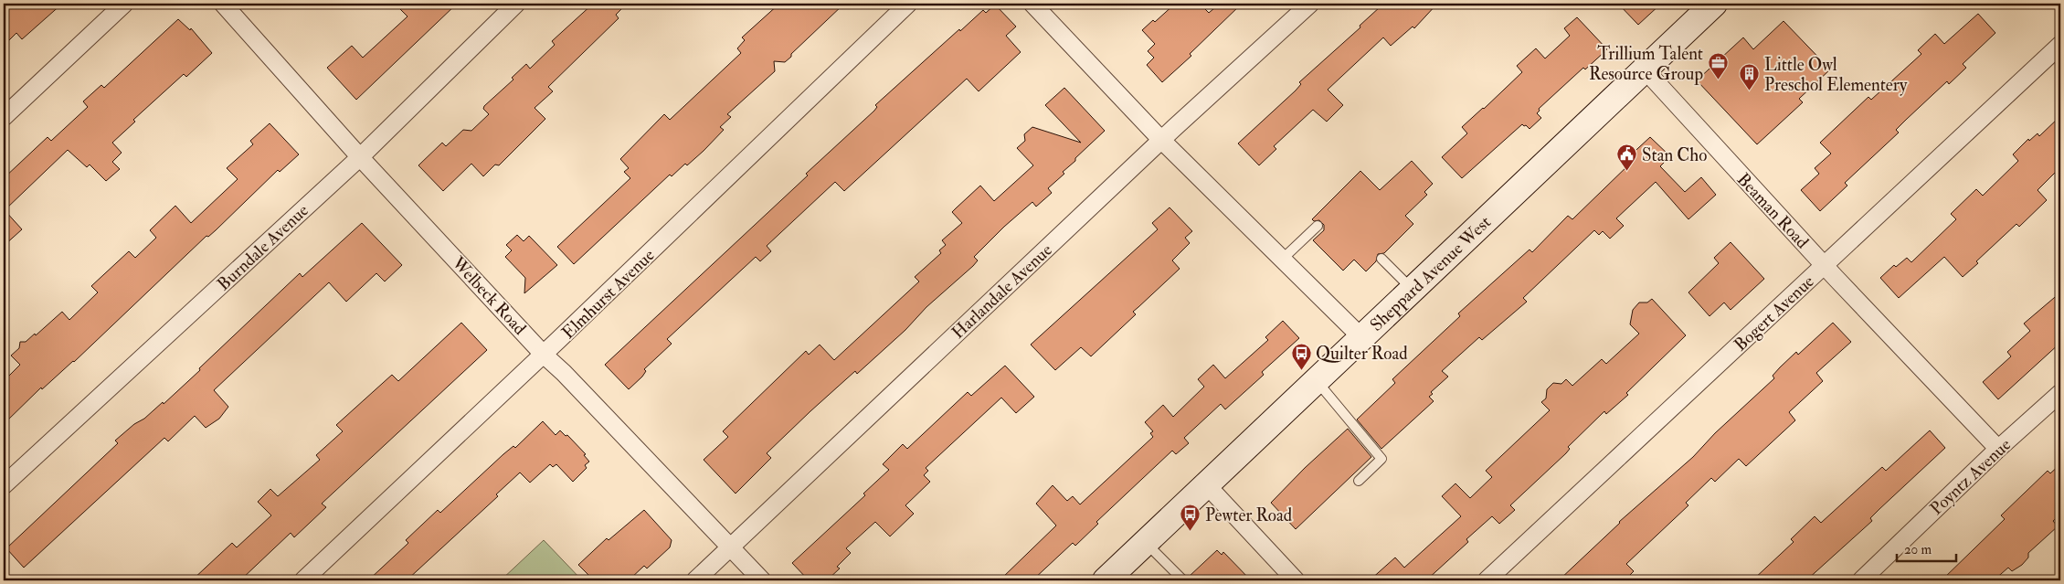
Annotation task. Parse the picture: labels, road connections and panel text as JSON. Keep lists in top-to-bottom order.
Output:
{
  "streets": {
    "main road": ["Sheppard Avenue West"],
    "street": [
      "Beaman Road",
      "Burndale Avenue",
      "Harlandale Avenue",
      "Elmhurst Avenue",
      "Welbeck Road",
      "Bogert Avenue",
      "Poyntz Avenue"
    ]
  },
  "crossings": [
    ["Beaman Road", "Sheppard Avenue West"],
    ["Beaman Road", "Bogert Avenue"],
    ["Beaman Road", "Poyntz Avenue"],
    ["Burndale Avenue", "Welbeck Road"],
    ["Harlandale Avenue", "Welbeck Road"],
    ["Elmhurst Avenue", "Welbeck Road"]
  ],
  "places": {
    "office": ["Trillium Talent Resource Group"],
    "building": ["Little Owl Preschol Elementery"],
    "public building": ["Stan Cho"],
    "bus stop": ["Quilter Road", "Pewter Road"]
  },
  "scale_bar": "20 m"
}
